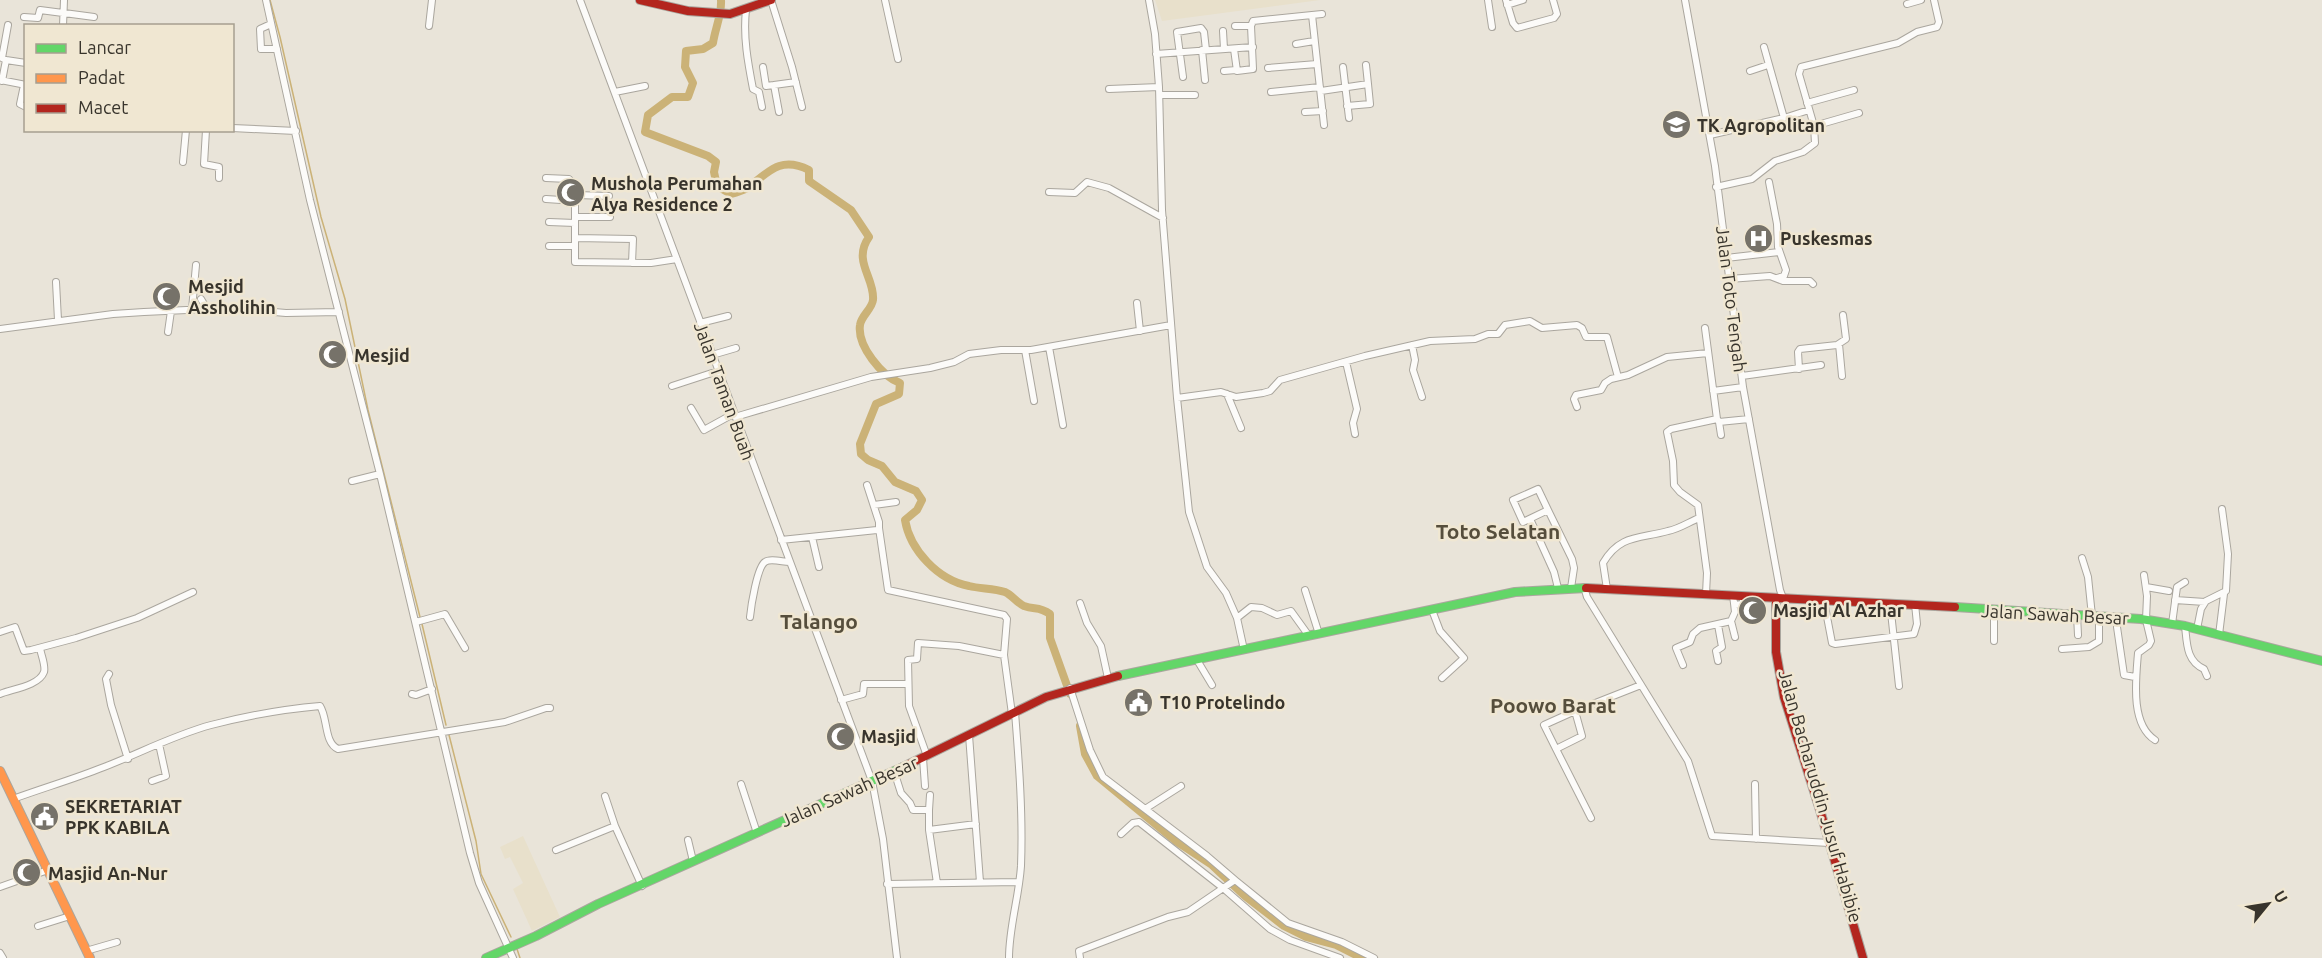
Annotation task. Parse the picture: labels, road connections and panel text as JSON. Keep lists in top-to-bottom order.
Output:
{
  "streets": {
    "main road": ["Jalan Sawah Besar", "Jalan Bacharuddin Jusuf Habibie"],
    "street": ["Jalan Toto Tengah", "Jalan Taman Buah"]
  },
  "crossings": [
    ["Jalan Toto Tengah", "Jalan Sawah Besar"],
    ["Jalan Toto Tengah", "Jalan Bacharuddin Jusuf Habibie"],
    ["Jalan Taman Buah", "Jalan Sawah Besar"],
    ["Jalan Sawah Besar", "Jalan Bacharuddin Jusuf Habibie"]
  ],
  "districts": ["Toto Selatan", "Talango", "Poowo Barat"],
  "places": {
    "school or university": ["TK Agropolitan"],
    "mosque": [
      "Mushola Perumahan Alya Residence 2",
      "Mesjid Assholihin",
      "Mesjid",
      "Masjid Al Azhar",
      "Masjid",
      "Masjid An-Nur"
    ],
    "hospital": ["Puskesmas"],
    "public building": ["T10 Protelindo", "SEKRETARIAT PPK KABILA"]
  },
  "legend": ["Lancar", "Padat", "Macet"],
  "north": "top right"
}
